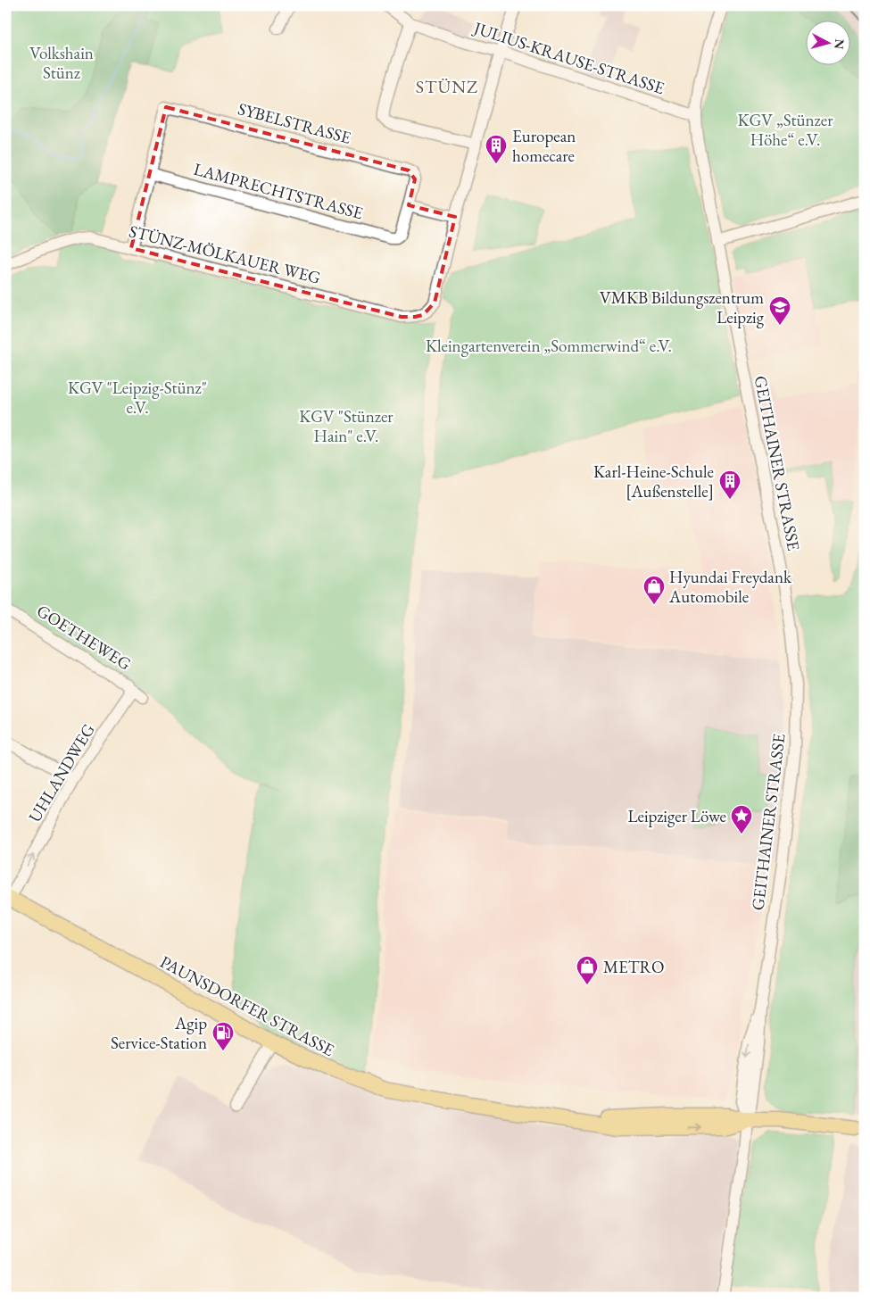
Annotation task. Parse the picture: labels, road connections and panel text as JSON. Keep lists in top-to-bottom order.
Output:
{
  "streets": {
    "main road": ["PAUNSDORFER STRASSE"],
    "street": [
      "JULIUS-KRAUSE-STRASSE",
      "SYBELSTRASSE",
      "LAMPRECHTSTRASSE",
      "STÜNZ-MÖLKAUER WEG",
      "GEITHAINER STRASSE",
      "GOETHEWEG",
      "UHLANDWEG"
    ]
  },
  "crossings": [
    ["JULIUS-KRAUSE-STRASSE", "GEITHAINER STRASSE"],
    ["SYBELSTRASSE", "LAMPRECHTSTRASSE"],
    ["GEITHAINER STRASSE", "PAUNSDORFER STRASSE"],
    ["GOETHEWEG", "UHLANDWEG"],
    ["UHLANDWEG", "PAUNSDORFER STRASSE"]
  ],
  "one_way": ["UHLANDWEG"],
  "districts": ["STÜNZ"],
  "parks": [
    "Volkshain Stünz",
    "KGV „Stünzer Höhe“ e.V.",
    "Kleingartenverein „Sommerwind“ e.V.",
    "KGV \"Leipzig-Stünz\" e.V.",
    "KGV \"Stünzer Hain\" e.V."
  ],
  "places": {
    "building": ["European homecare", "Karl-Heine-Schule [Außenstelle]"],
    "school or university": ["VMKB Bildungszentrum Leipzig"],
    "shop": ["Hyundai Freydank Automobile", "METRO"],
    "place": ["Leipziger Löwe"],
    "fuel station": ["Agip Service-Station"]
  },
  "north": "right"
}
